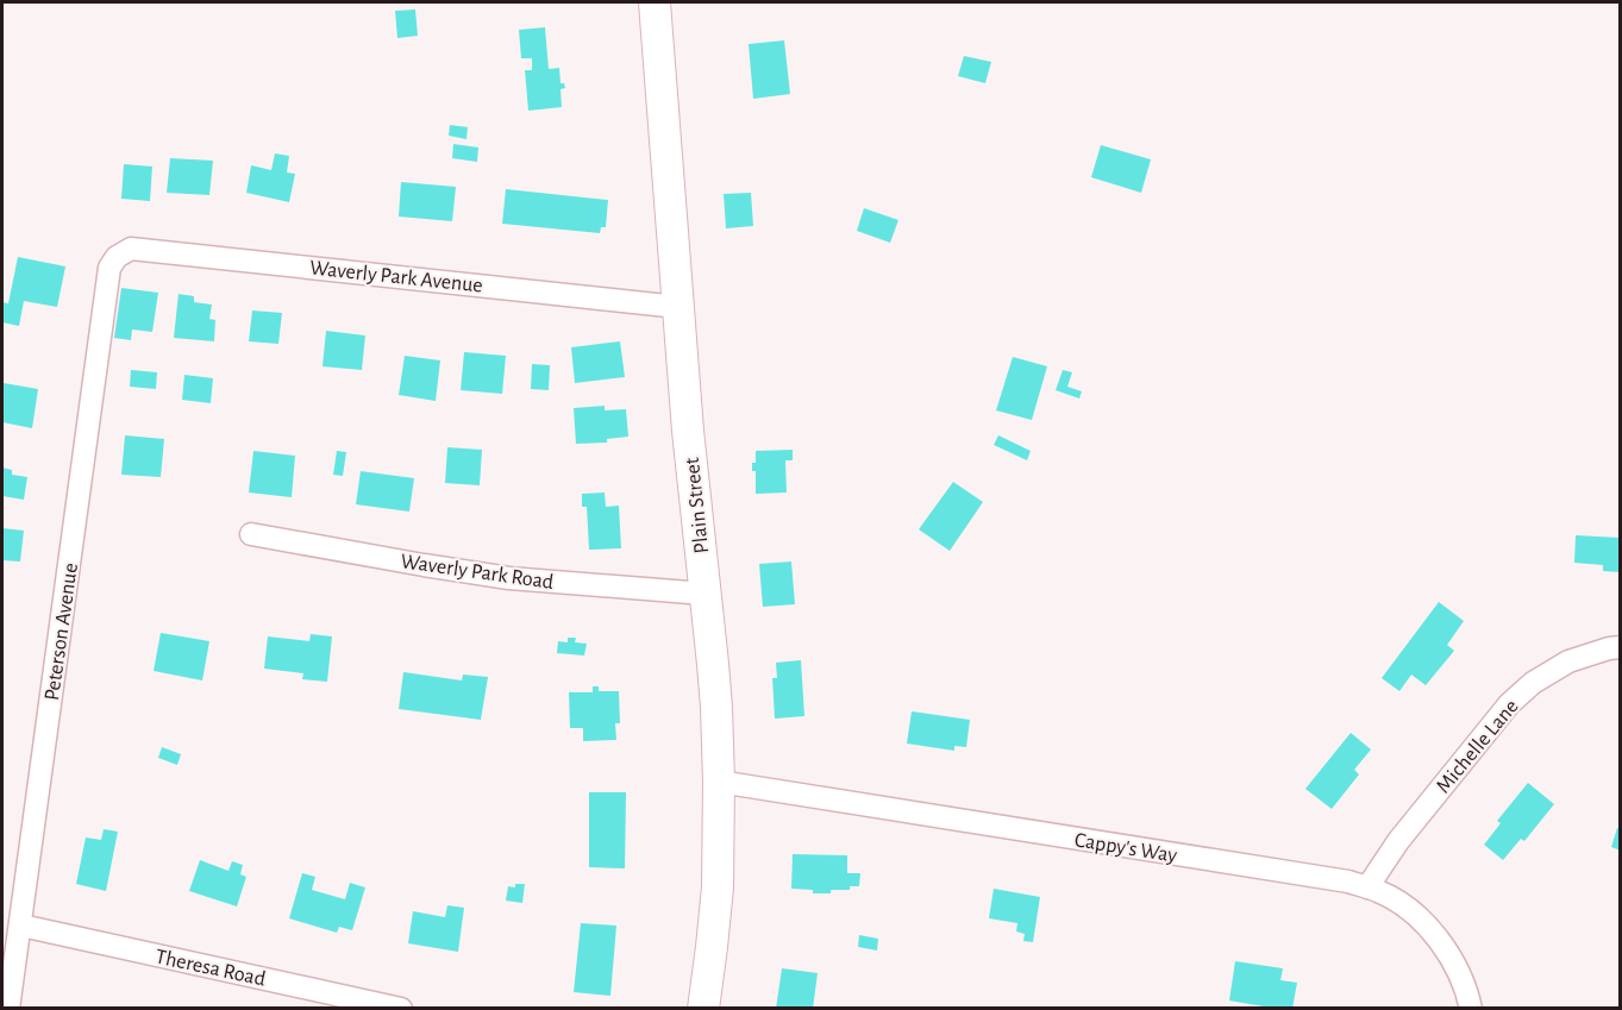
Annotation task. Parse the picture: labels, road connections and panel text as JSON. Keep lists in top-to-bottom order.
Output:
{
  "streets": {
    "main road": ["Plain Street"],
    "street": [
      "Waverly Park Avenue",
      "Waverly Park Road",
      "Peterson Avenue",
      "Michelle Lane",
      "Cappy's Way",
      "Theresa Road"
    ]
  },
  "crossings": [
    ["Waverly Park Avenue", "Plain Street"],
    ["Waverly Park Avenue", "Peterson Avenue"],
    ["Plain Street", "Waverly Park Road"],
    ["Plain Street", "Cappy's Way"],
    ["Peterson Avenue", "Theresa Road"],
    ["Michelle Lane", "Cappy's Way"]
  ]
}
